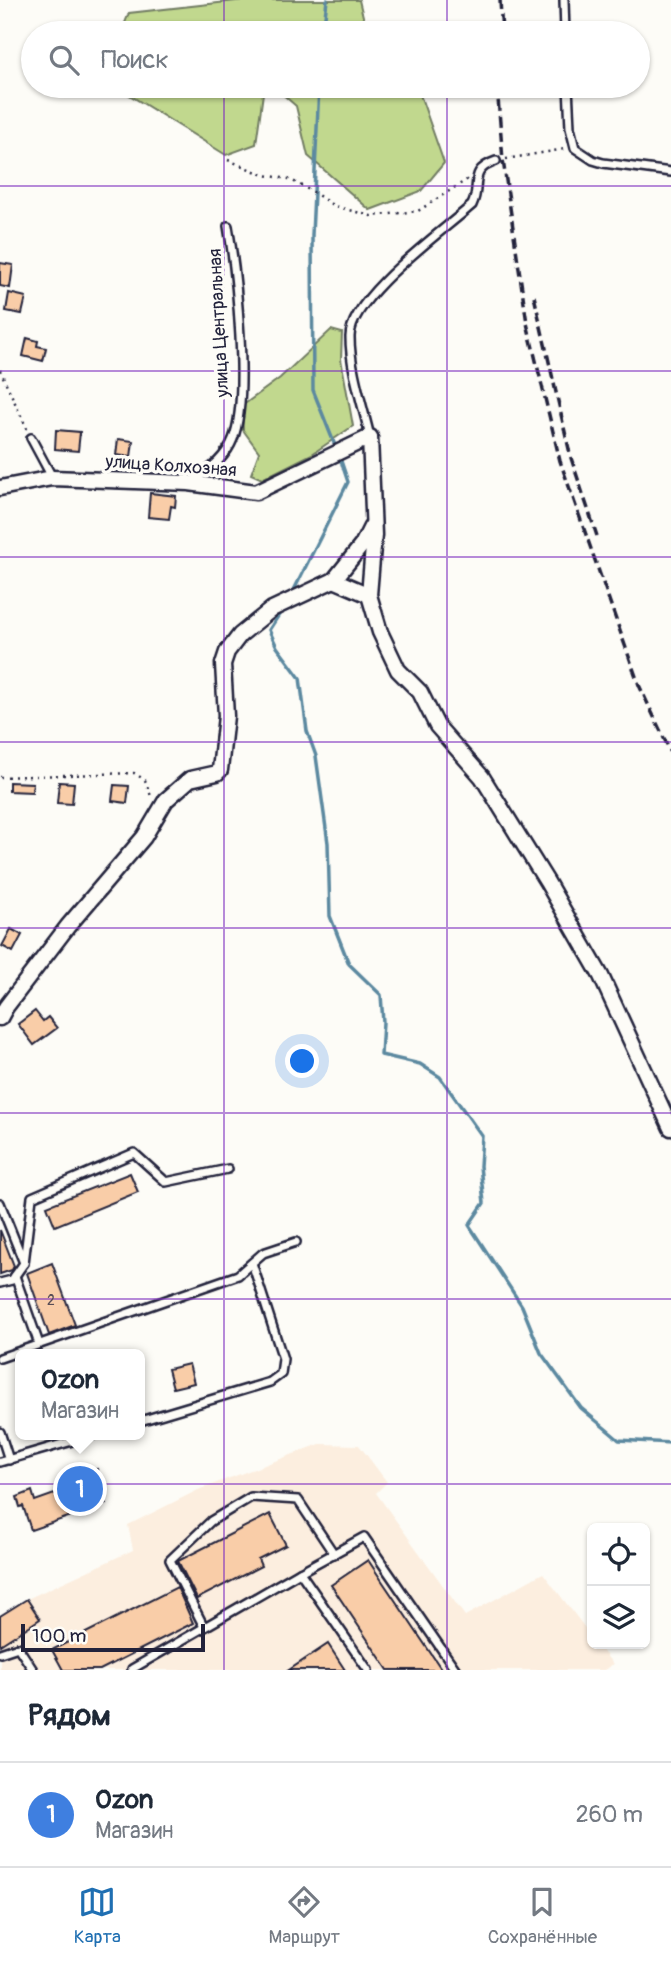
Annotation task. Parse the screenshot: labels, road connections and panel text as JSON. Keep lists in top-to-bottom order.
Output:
{
  "streets": {
    "street": ["улица Колхозная"],
    "lane": ["улица Центральная"]
  },
  "crossings": [
    ["улица Центральная", "улица Колхозная"]
  ],
  "house_numbers": ["2"],
  "scale_bar": "100 m",
  "page": {
    "search": "Поиск",
    "popup": ["Ozon", "Магазин"],
    "pins": "1",
    "scale": "100 m",
    "heading": "Рядом",
    "list": [
      {
        "mark": "1",
        "name": "Ozon",
        "note": "Магазин",
        "value": "260 m"
      }
    ],
    "nav": ["Карта", "Маршрут", "Сохранённые"]
  }
}
